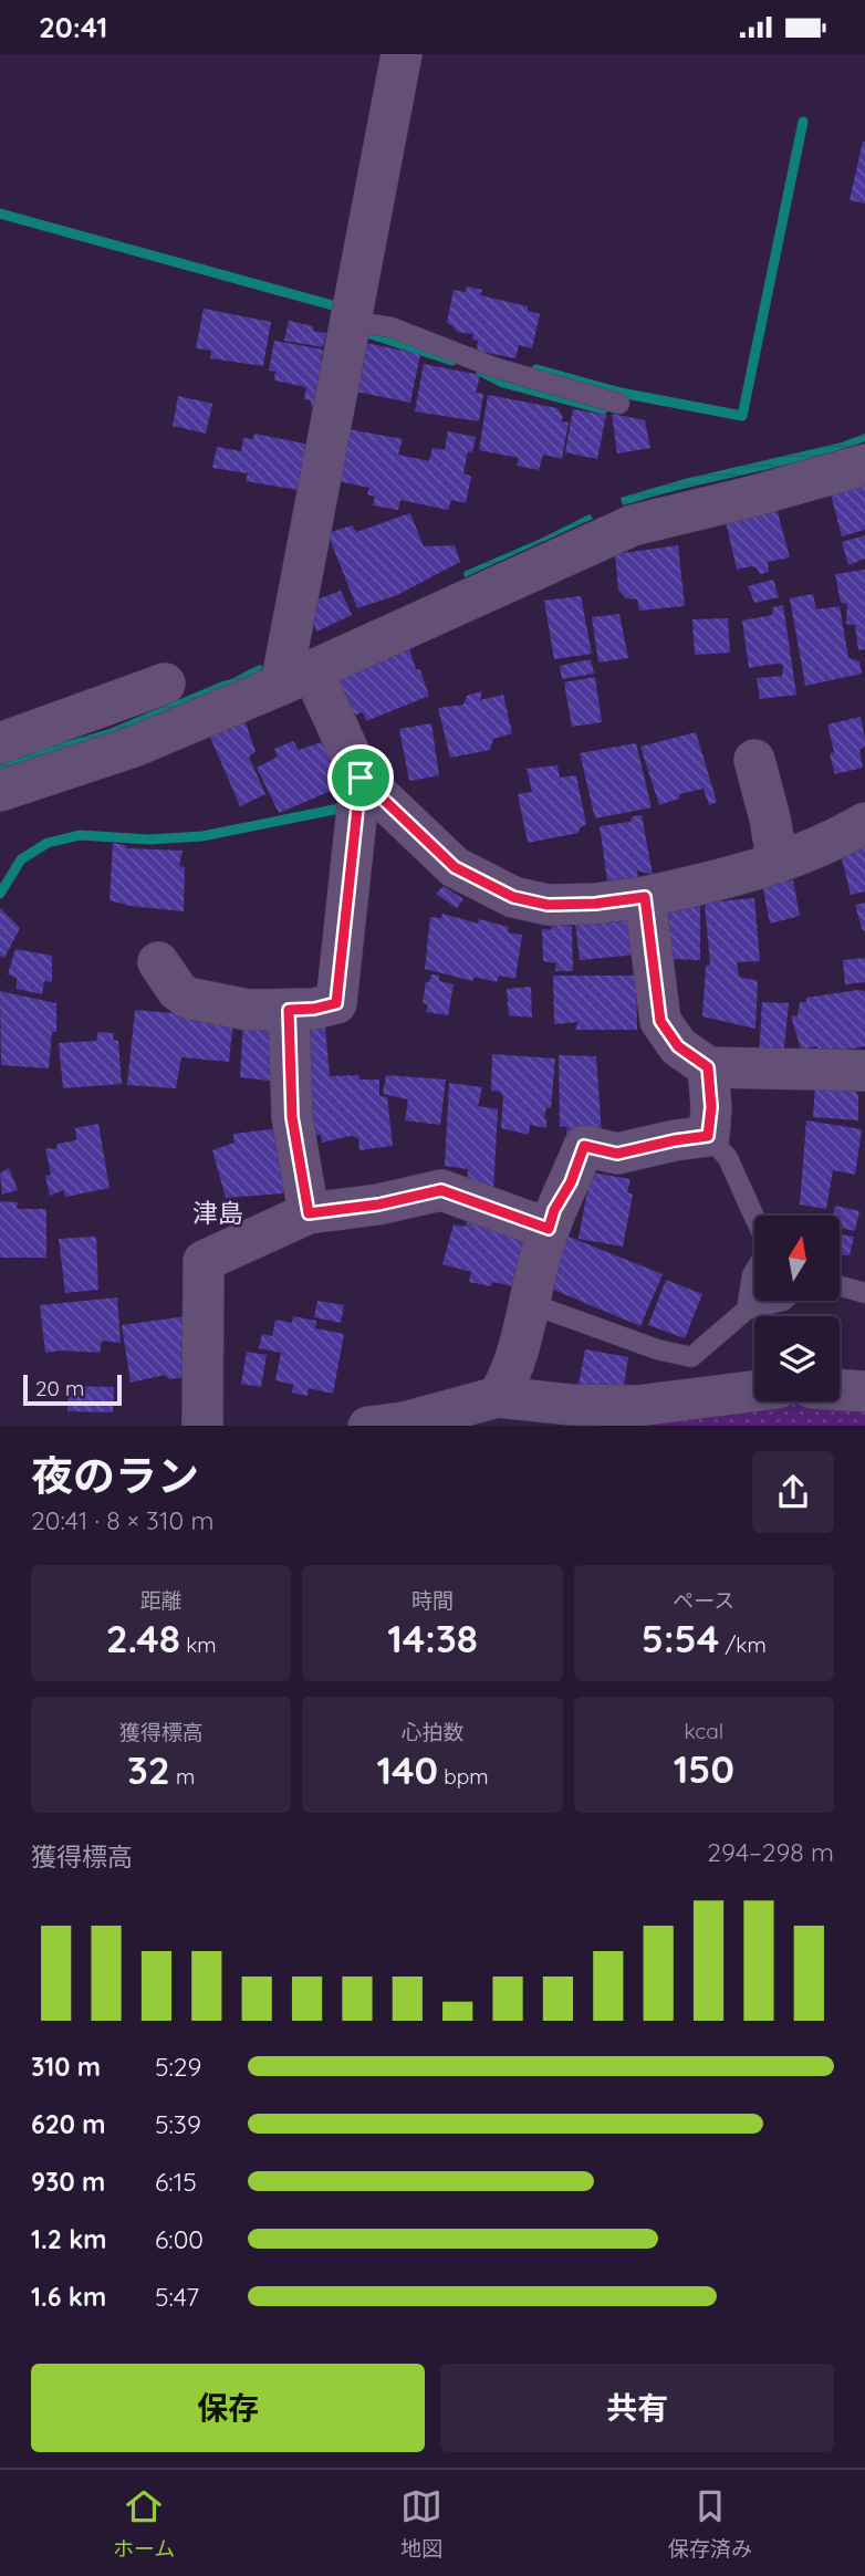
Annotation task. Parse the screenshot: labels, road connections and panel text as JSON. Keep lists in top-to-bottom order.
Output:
{
  "districts": ["津島"],
  "scale_bar": "20 m",
  "north": "top",
  "page": {
    "status": "20:41",
    "scale": "20 m",
    "heading": ["夜のラン", "20:41 · 8 × 310 m"],
    "stats": [
      ["距離", "2.48 km"],
      ["時間", "14:38"],
      ["ペース", "5:54 /km"],
      ["獲得標高", "32 m"],
      ["心拍数", "140 bpm"],
      ["kcal", "150"]
    ],
    "chart": ["獲得標高", "294–298 m"],
    "list": [
      {
        "name": "310 m",
        "note": "5:29"
      },
      {
        "name": "620 m",
        "note": "5:39"
      },
      {
        "name": "930 m",
        "note": "6:15"
      },
      {
        "name": "1.2 km",
        "note": "6:00"
      },
      {
        "name": "1.6 km",
        "note": "5:47"
      }
    ],
    "buttons": ["保存", "共有"],
    "tabs": ["ホーム", "地図", "保存済み"]
  }
}
